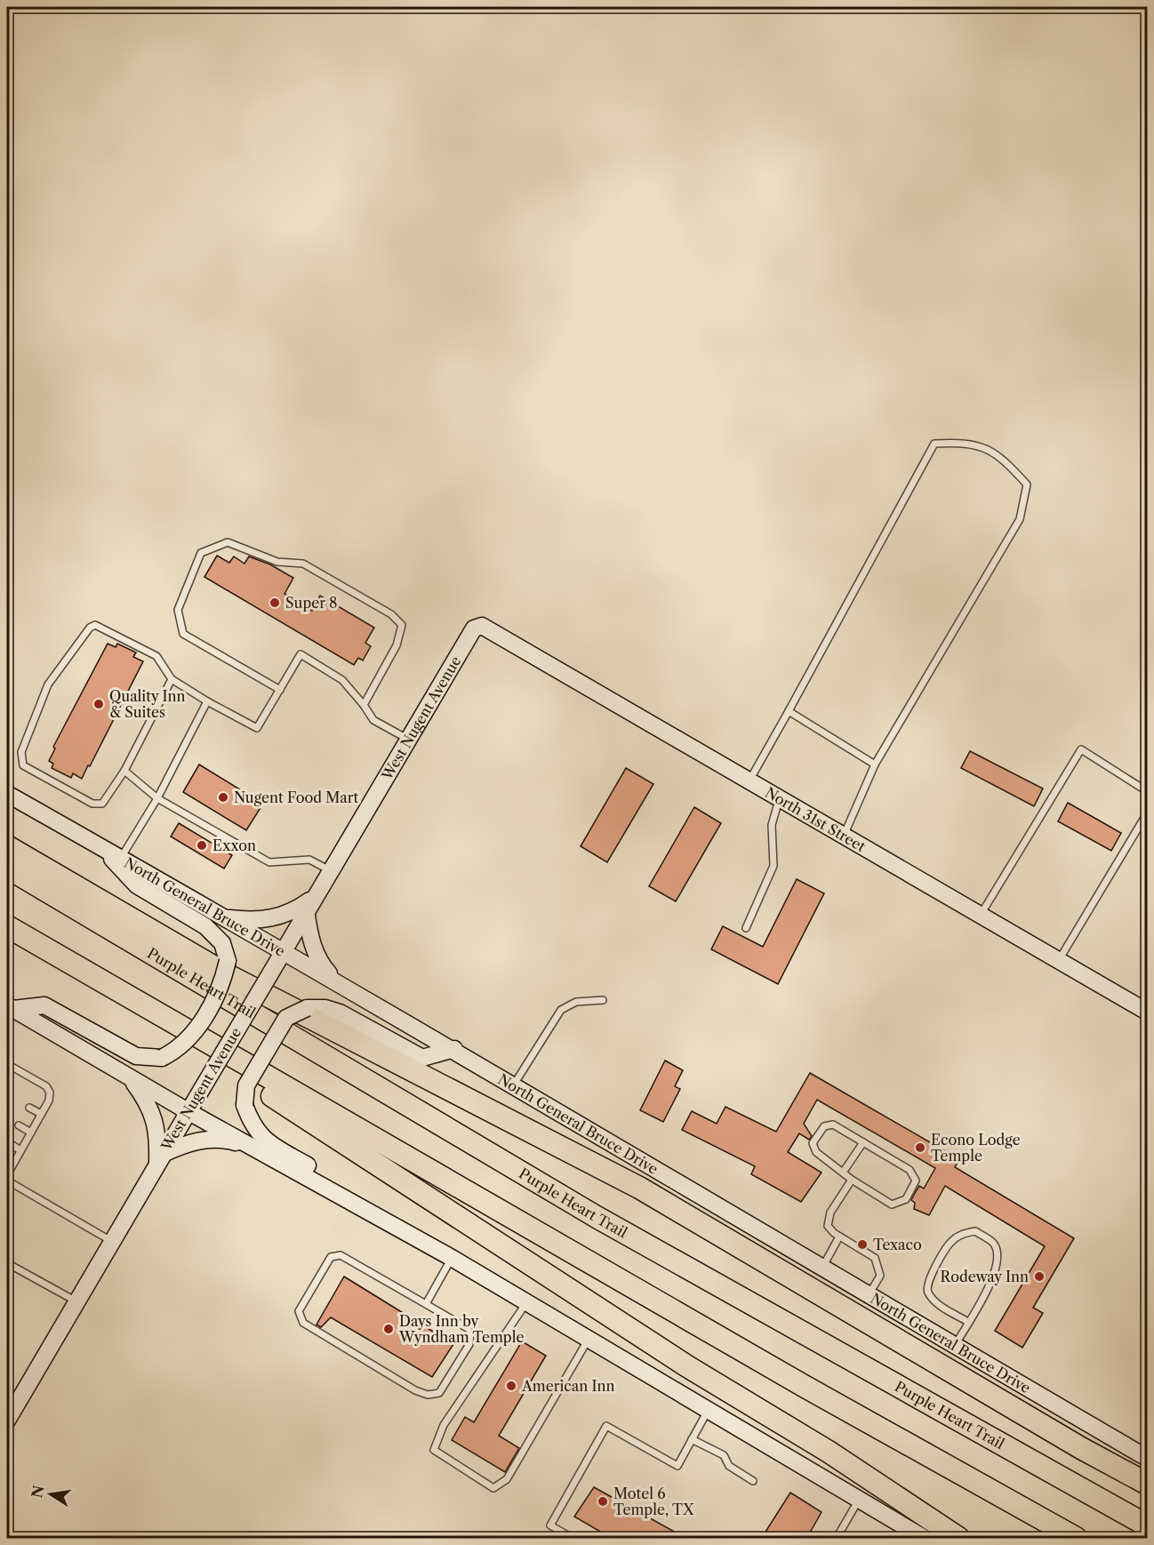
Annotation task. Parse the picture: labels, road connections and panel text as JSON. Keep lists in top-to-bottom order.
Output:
{
  "streets": {
    "highway": ["Purple Heart Trail"],
    "main road": ["West Nugent Avenue", "North 31st Street", "North General Bruce Drive"]
  },
  "crossings": [
    ["West Nugent Avenue", "North 31st Street"],
    ["West Nugent Avenue", "North General Bruce Drive"]
  ],
  "places": [
    "Super 8",
    "Quality Inn & Suites",
    "Nugent Food Mart",
    "Exxon",
    "Econo Lodge Temple",
    "Texaco",
    "Rodeway Inn",
    "Days Inn by Wyndham Temple",
    "American Inn",
    "Motel 6 Temple, TX"
  ],
  "north": "left"
}
